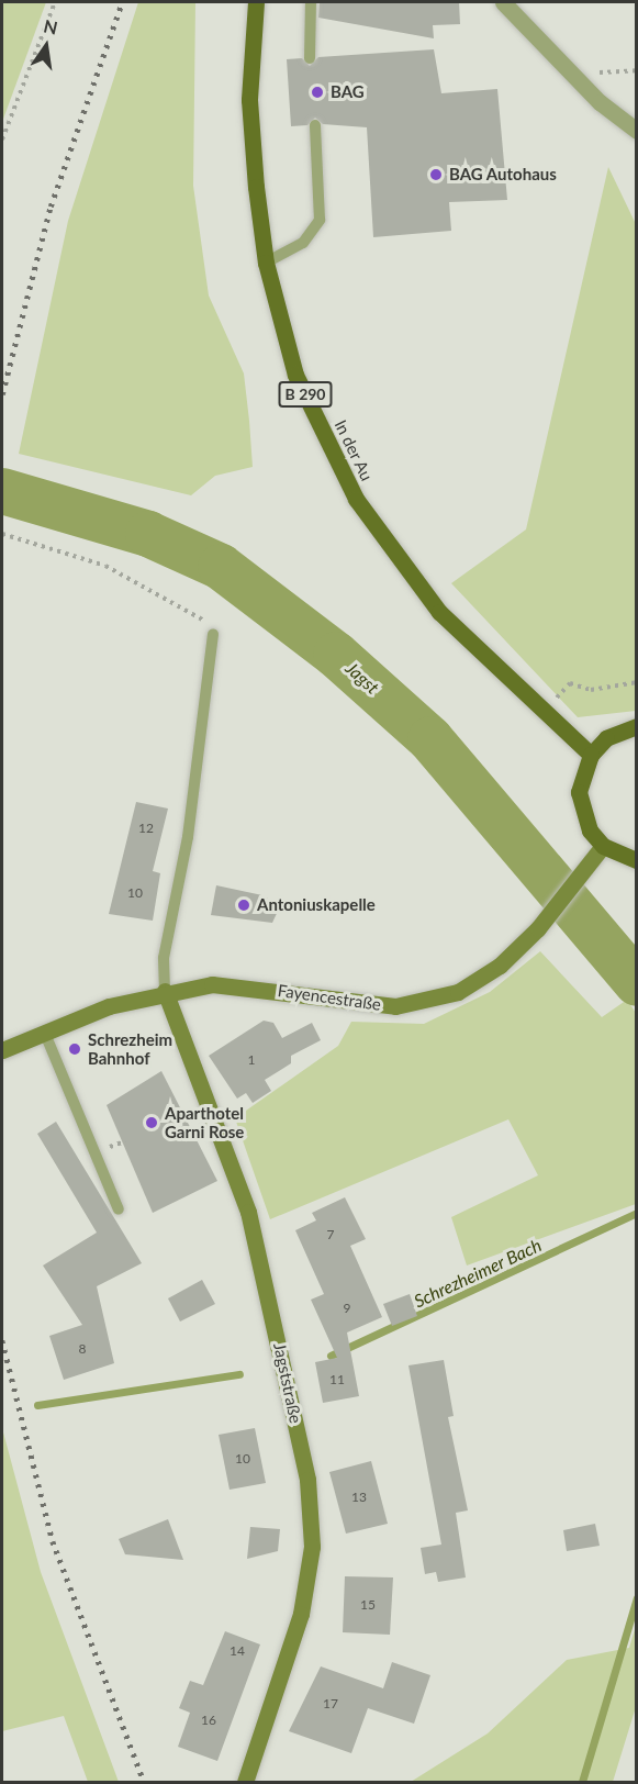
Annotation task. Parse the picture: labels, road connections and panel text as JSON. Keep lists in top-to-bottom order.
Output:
{
  "streets": {
    "main road": [
      "B 290",
      "In der Au",
      "Fayencestraße",
      "Jagststraße"
    ]
  },
  "crossings": [
    ["Fayencestraße", "Jagststraße"]
  ],
  "water": ["Jagst", "Schrezheimer Bach"],
  "places": [
    "BAG",
    "BAG Autohaus",
    "Antoniuskapelle",
    "Schrezheim Bahnhof",
    "Aparthotel Garni Rose"
  ],
  "house_numbers": [
    "12",
    "10",
    "1",
    "7",
    "9",
    "8",
    "11",
    "10",
    "13",
    "15",
    "14",
    "17",
    "16"
  ],
  "north": "top"
}
